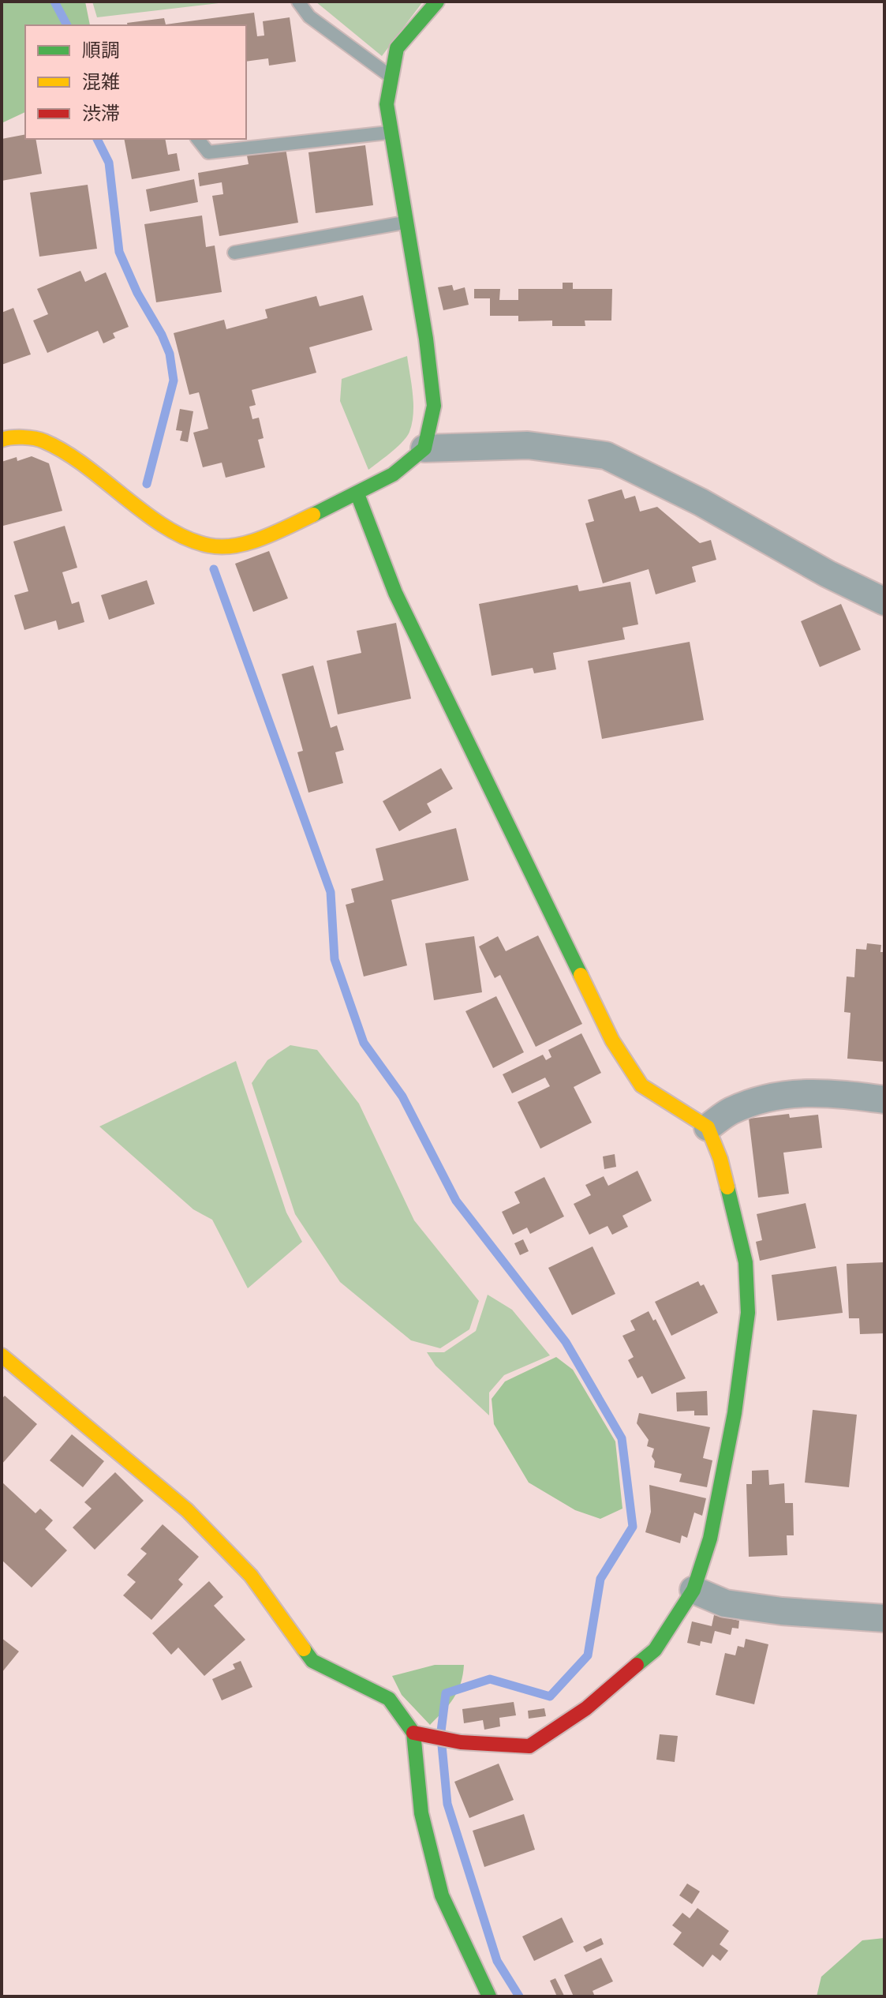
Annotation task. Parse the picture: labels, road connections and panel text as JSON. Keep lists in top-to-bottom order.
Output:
{
  "legend": ["順調", "混雑", "渋滞"]
}
